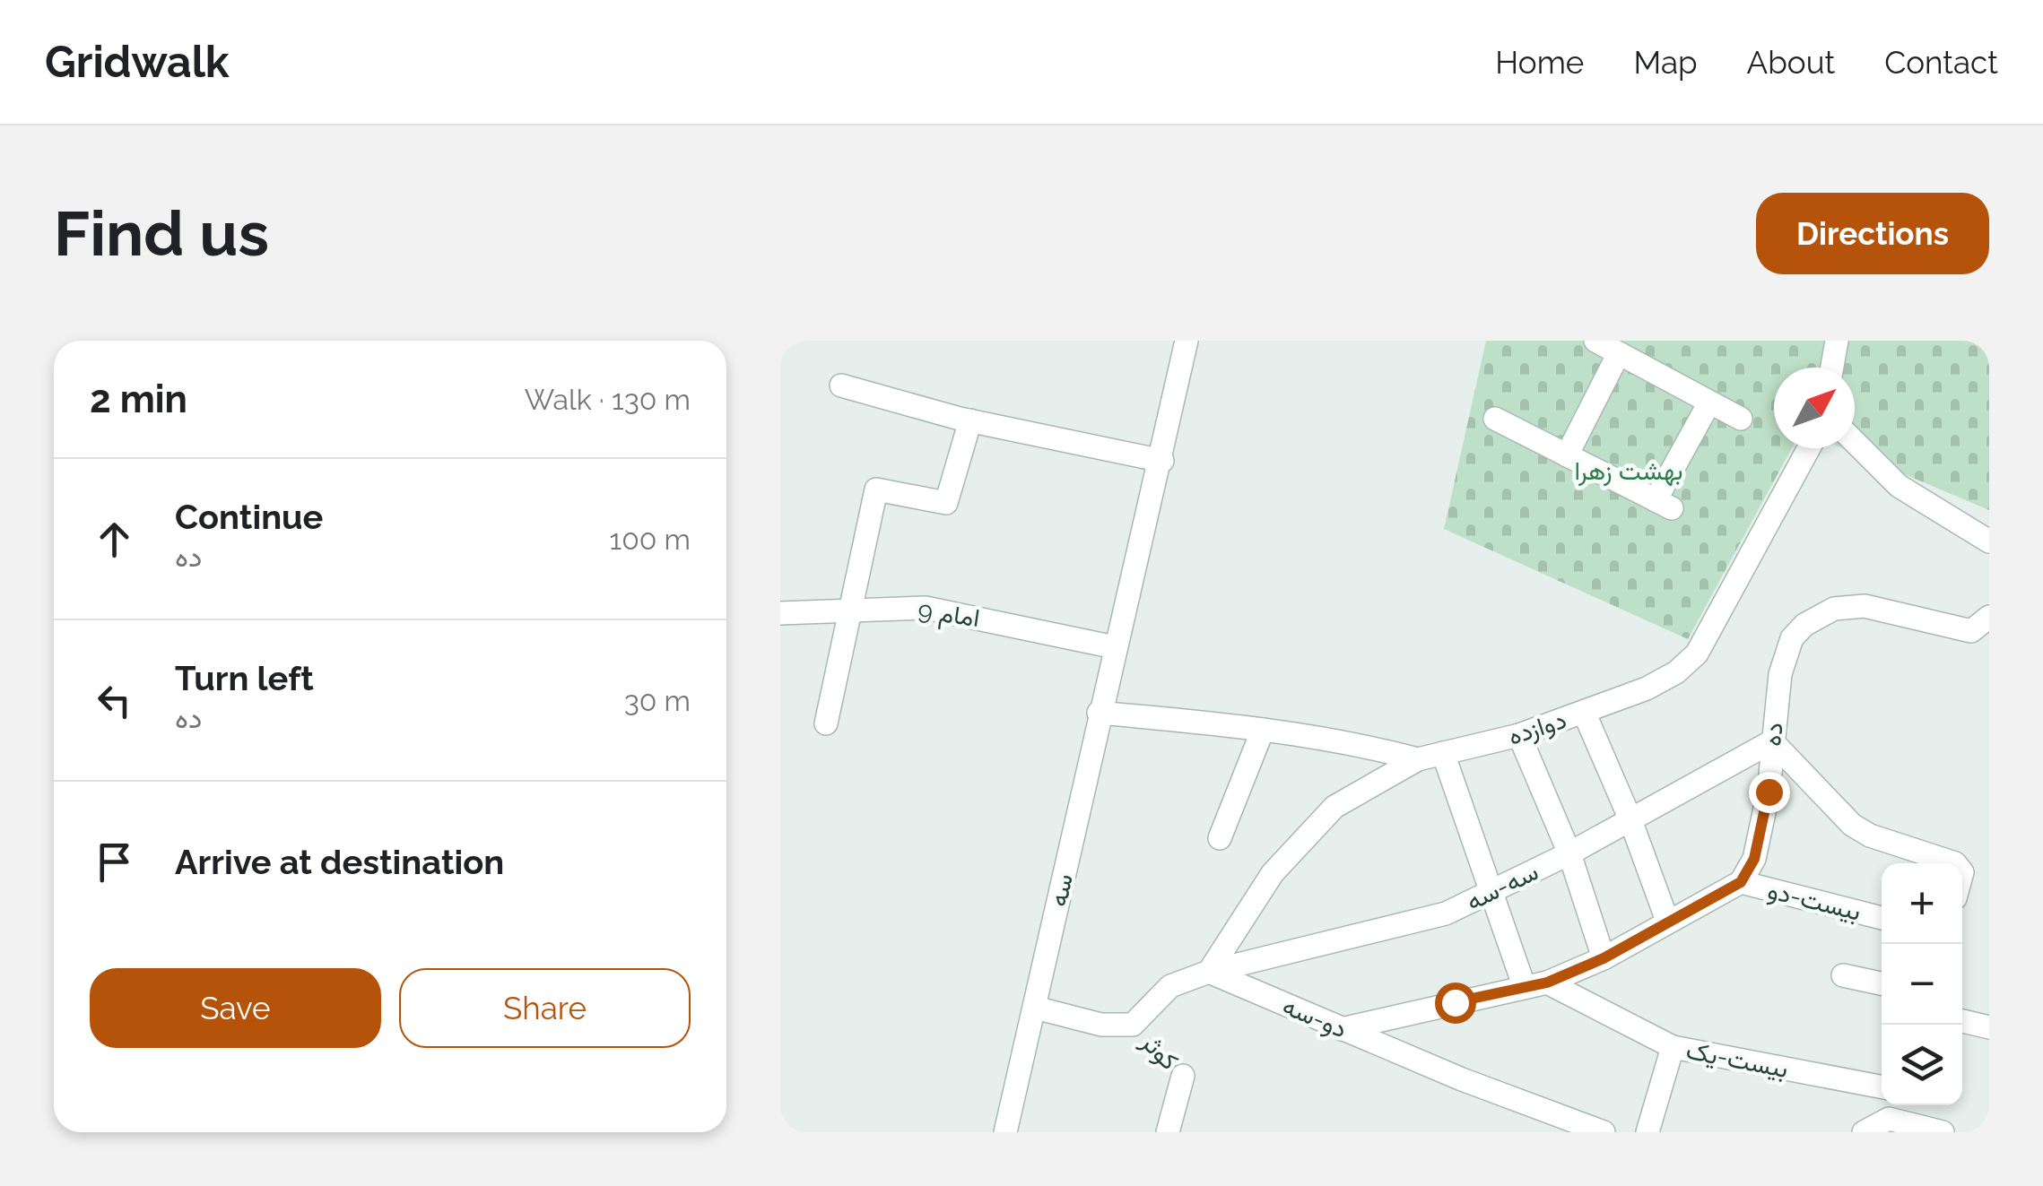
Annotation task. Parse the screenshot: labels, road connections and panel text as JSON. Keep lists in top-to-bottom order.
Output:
{
  "streets": {
    "street": [
      "امام 9",
      "دوازده",
      "ده",
      "سه-سه",
      "سه",
      "بیست-دو",
      "دو-سه",
      "کوثر",
      "بیست-یک"
    ]
  },
  "crossings": [
    ["امام 9", "سه"],
    ["دوازده", "سه-سه"],
    ["دوازده", "دو-سه"],
    ["ده", "سه-سه"],
    ["ده", "بیست-دو"],
    ["سه-سه", "دو-سه"]
  ],
  "parks": ["بهشت زهرا"],
  "north": "top right",
  "page": {
    "header": "Gridwalk",
    "nav": [
      "Home",
      "Map",
      "About",
      "Contact"
    ],
    "buttons": [
      "Directions",
      ["Save", "Share"]
    ],
    "title": "Find us",
    "heading": ["2 min", "Walk · 130 m"],
    "list": [
      ["Continue", "ده", "100 m"],
      ["Turn left", "ده", "30 m"],
      "Arrive at destination"
    ],
    "map_buttons": ["+", "−"]
  }
}
